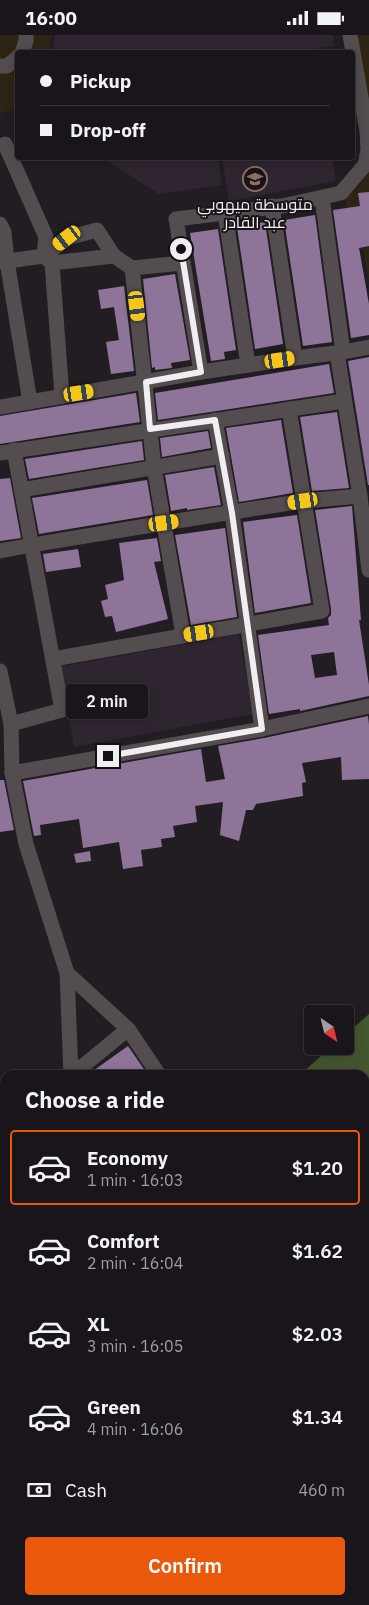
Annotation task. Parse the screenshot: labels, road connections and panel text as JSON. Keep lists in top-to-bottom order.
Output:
{
  "places": {
    "school or university": ["متوسطة ميهوبي عبد القادر"]
  },
  "north": "bottom right",
  "page": {
    "status": "16:00",
    "banner": ["Pickup", "Drop-off"],
    "bubble": "2 min",
    "heading": "Choose a ride",
    "list": [
      {
        "name": "Economy",
        "note": "1 min · 16:03",
        "value": "$1.20"
      },
      {
        "name": "Comfort",
        "note": "2 min · 16:04",
        "value": "$1.62"
      },
      {
        "name": "XL",
        "note": "3 min · 16:05",
        "value": "$2.03"
      },
      {
        "name": "Green",
        "note": "4 min · 16:06",
        "value": "$1.34"
      }
    ],
    "pay": ["Cash", "460 m"],
    "buttons": "Confirm"
  }
}
